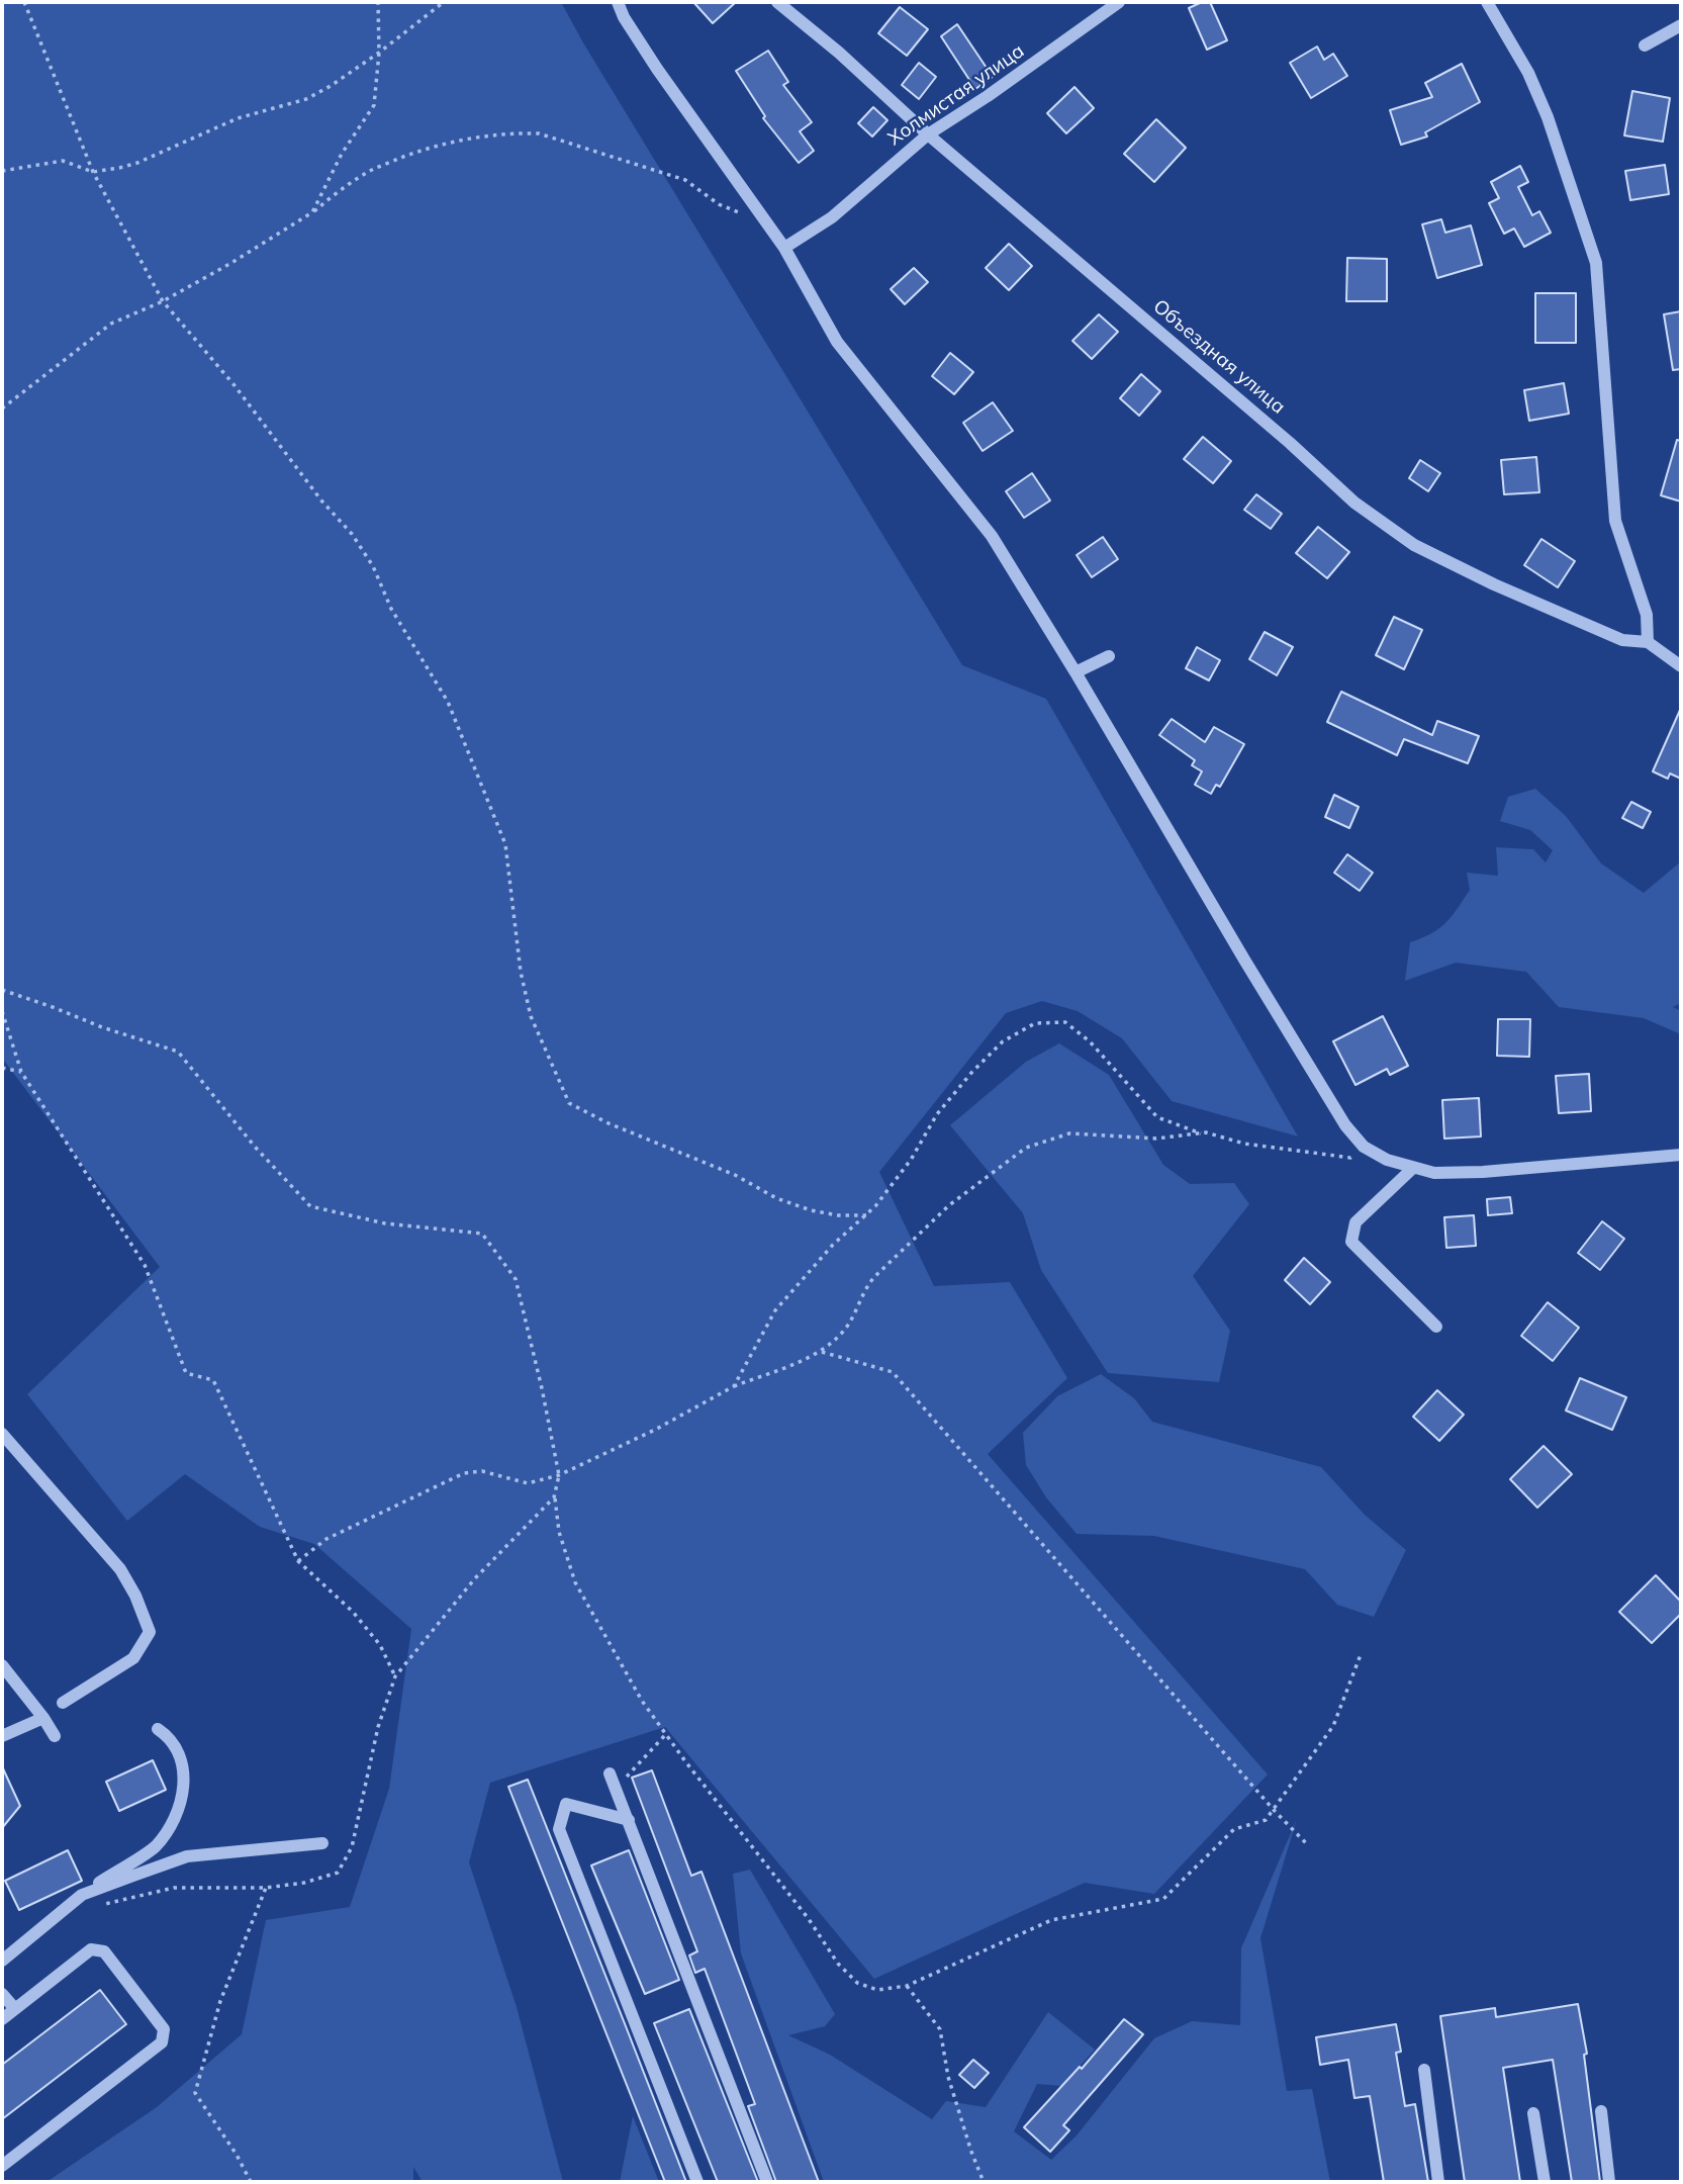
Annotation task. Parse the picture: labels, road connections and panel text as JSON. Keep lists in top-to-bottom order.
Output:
{
  "streets": {
    "street": ["Холмистая улица", "Объездная улица"]
  },
  "crossings": [
    ["Холмистая улица", "Объездная улица"]
  ]
}
